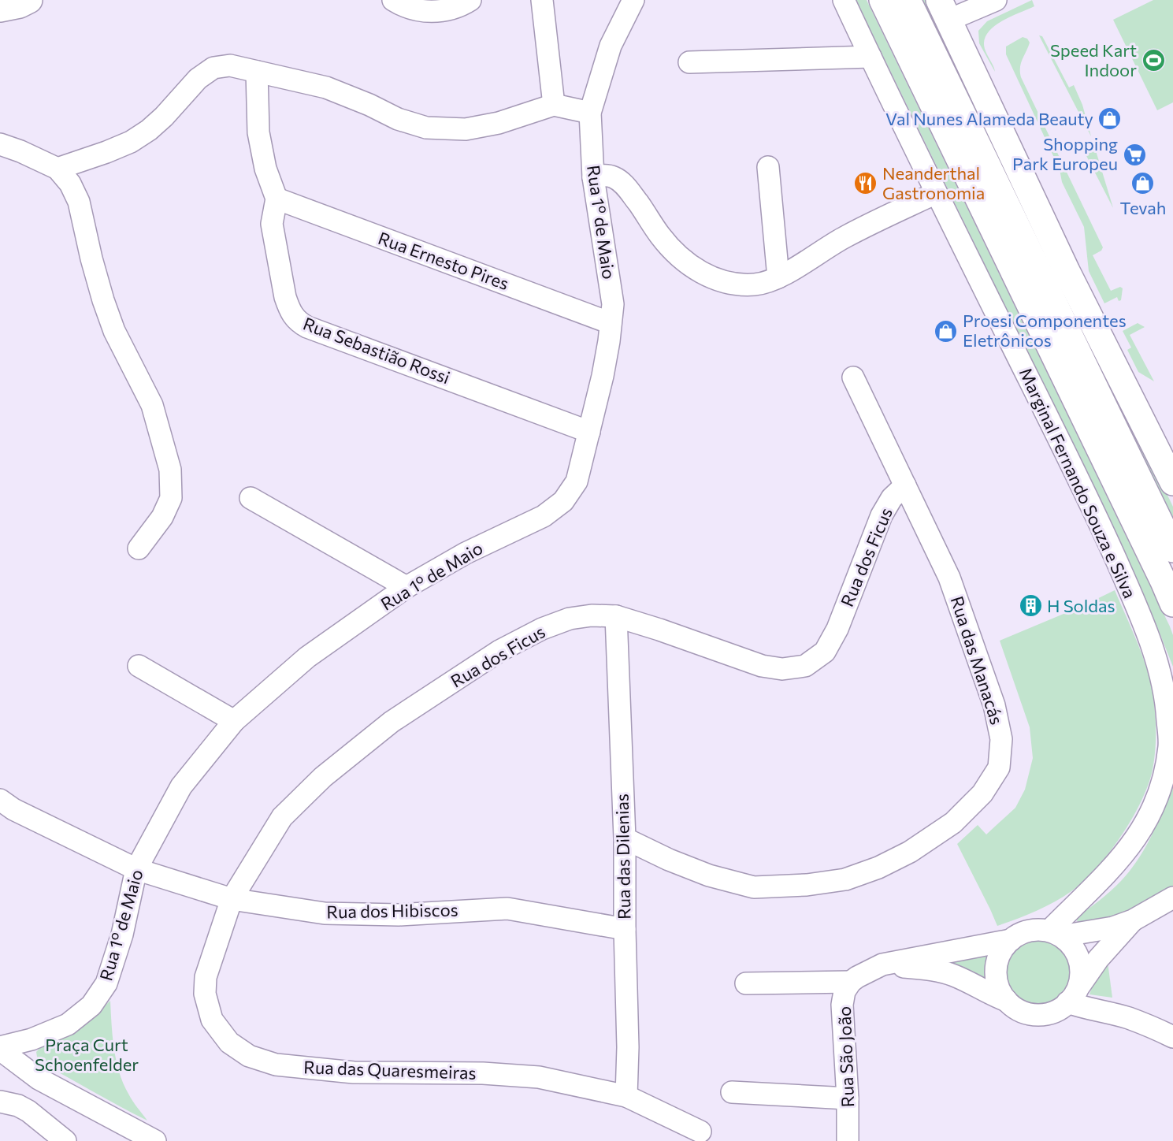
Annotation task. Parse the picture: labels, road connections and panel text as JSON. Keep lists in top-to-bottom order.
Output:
{
  "streets": {
    "street": [
      "Rua 1º de Maio",
      "Rua Ernesto Pires",
      "Rua Sebastião Rossi",
      "Marginal Fernando Souza e Silva",
      "Rua dos Ficus",
      "Rua das Manacás",
      "Rua das Dilenias",
      "Rua dos Hibiscos",
      "Rua São João",
      "Rua das Quaresmeiras"
    ]
  },
  "crossings": [
    ["Rua 1º de Maio", "Rua Ernesto Pires"],
    ["Rua 1º de Maio", "Rua Sebastião Rossi"],
    ["Rua 1º de Maio", "Rua dos Hibiscos"],
    ["Rua Ernesto Pires", "Rua Sebastião Rossi"],
    ["Marginal Fernando Souza e Silva", "Rua São João"],
    ["Rua dos Ficus", "Rua das Manacás"],
    ["Rua dos Ficus", "Rua das Dilenias"],
    ["Rua dos Ficus", "Rua dos Hibiscos"],
    ["Rua dos Ficus", "Rua das Quaresmeiras"],
    ["Rua das Manacás", "Rua das Dilenias"],
    ["Rua das Dilenias", "Rua dos Hibiscos"],
    ["Rua das Dilenias", "Rua das Quaresmeiras"],
    ["Rua dos Hibiscos", "Rua das Quaresmeiras"]
  ],
  "parks": ["Praça Curt Schoenfelder"],
  "places": {
    "sports": ["Speed Kart Indoor"],
    "shop": ["Val Nunes Alameda Beauty", "Tevah", "Proesi Componentes Eletrônicos"],
    "supermarket": ["Shopping Park Europeu"],
    "restaurant": ["Neanderthal Gastronomia"],
    "building": ["H Soldas"]
  }
}
